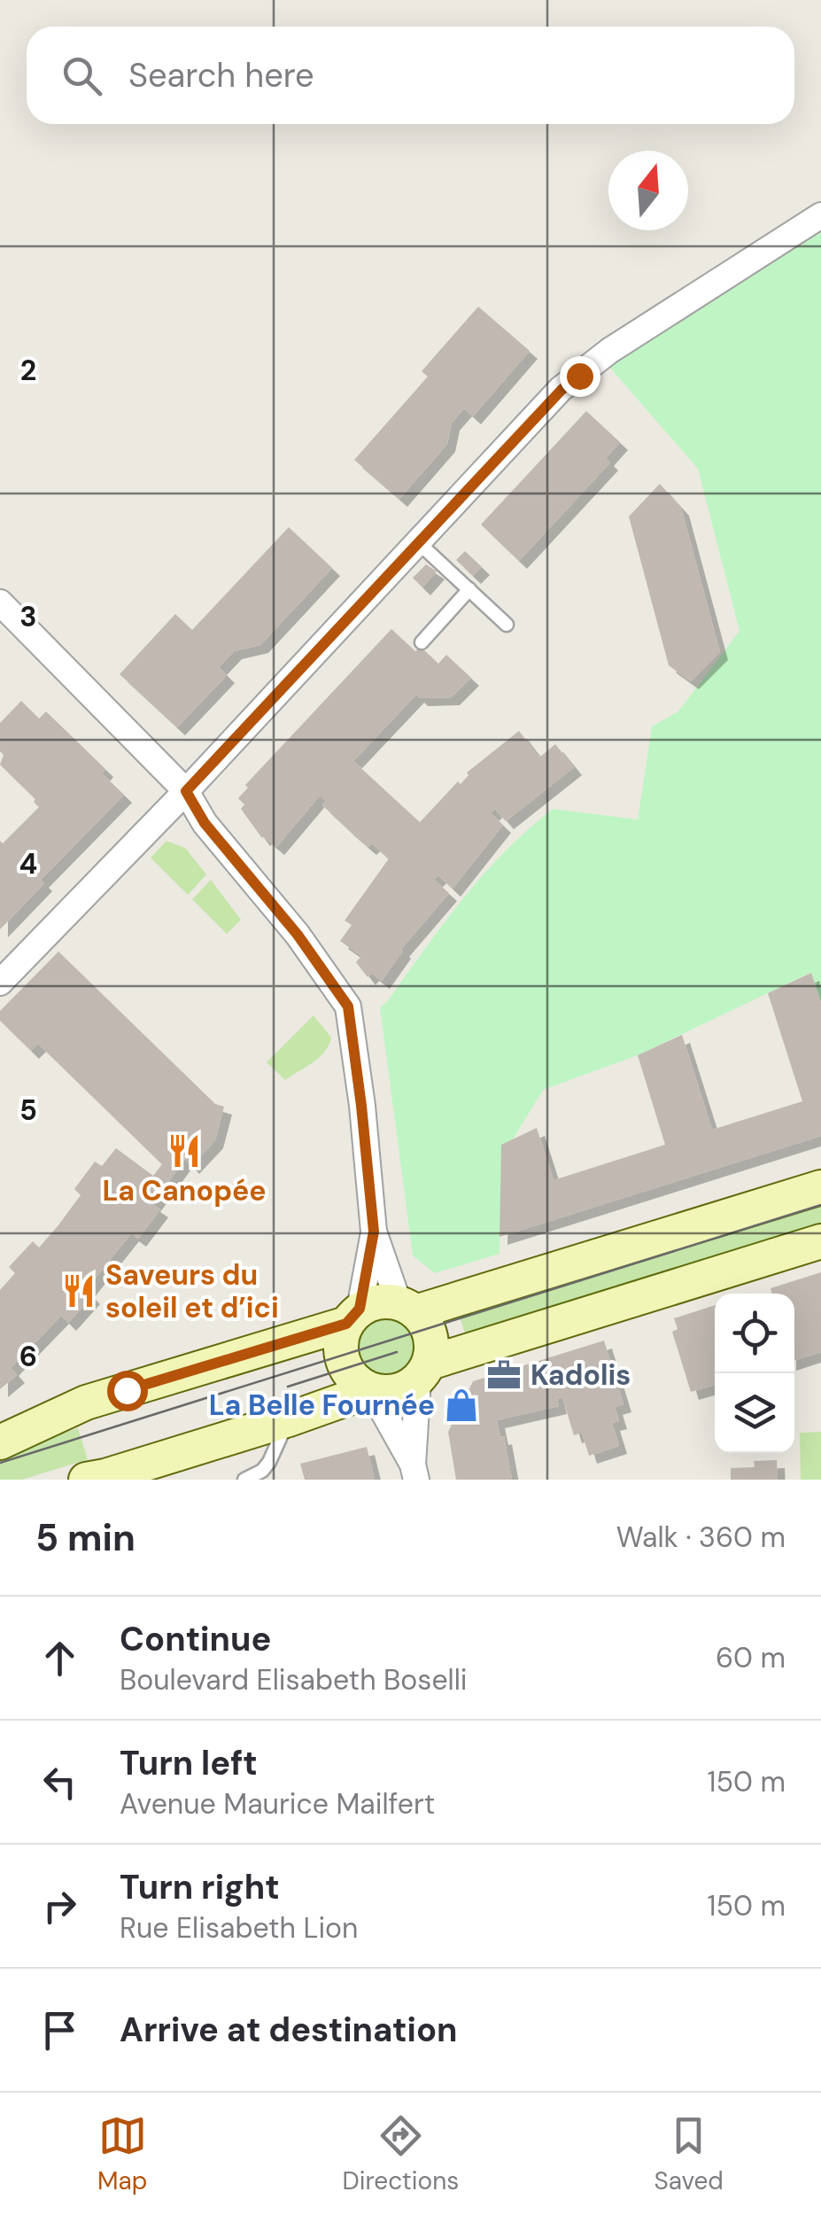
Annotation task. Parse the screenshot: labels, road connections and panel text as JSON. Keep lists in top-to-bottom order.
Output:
{
  "places": {
    "restaurant": ["La Canopée", "Saveurs du soleil et d’ici"],
    "office": ["Kadolis"],
    "shop": ["La Belle Fournée"]
  },
  "north": "top",
  "page": {
    "search": "Search here",
    "heading": ["5 min", "Walk · 360 m"],
    "list": [
      ["Continue", "Boulevard Elisabeth Boselli", "60 m"],
      ["Turn left", "Avenue Maurice Mailfert", "150 m"],
      ["Turn right", "Rue Elisabeth Lion", "150 m"],
      "Arrive at destination"
    ],
    "nav": ["Map", "Directions", "Saved"]
  },
  "grid": {
    "rows": [
      "2",
      "3",
      "4",
      "5",
      "6"
    ]
  }
}
